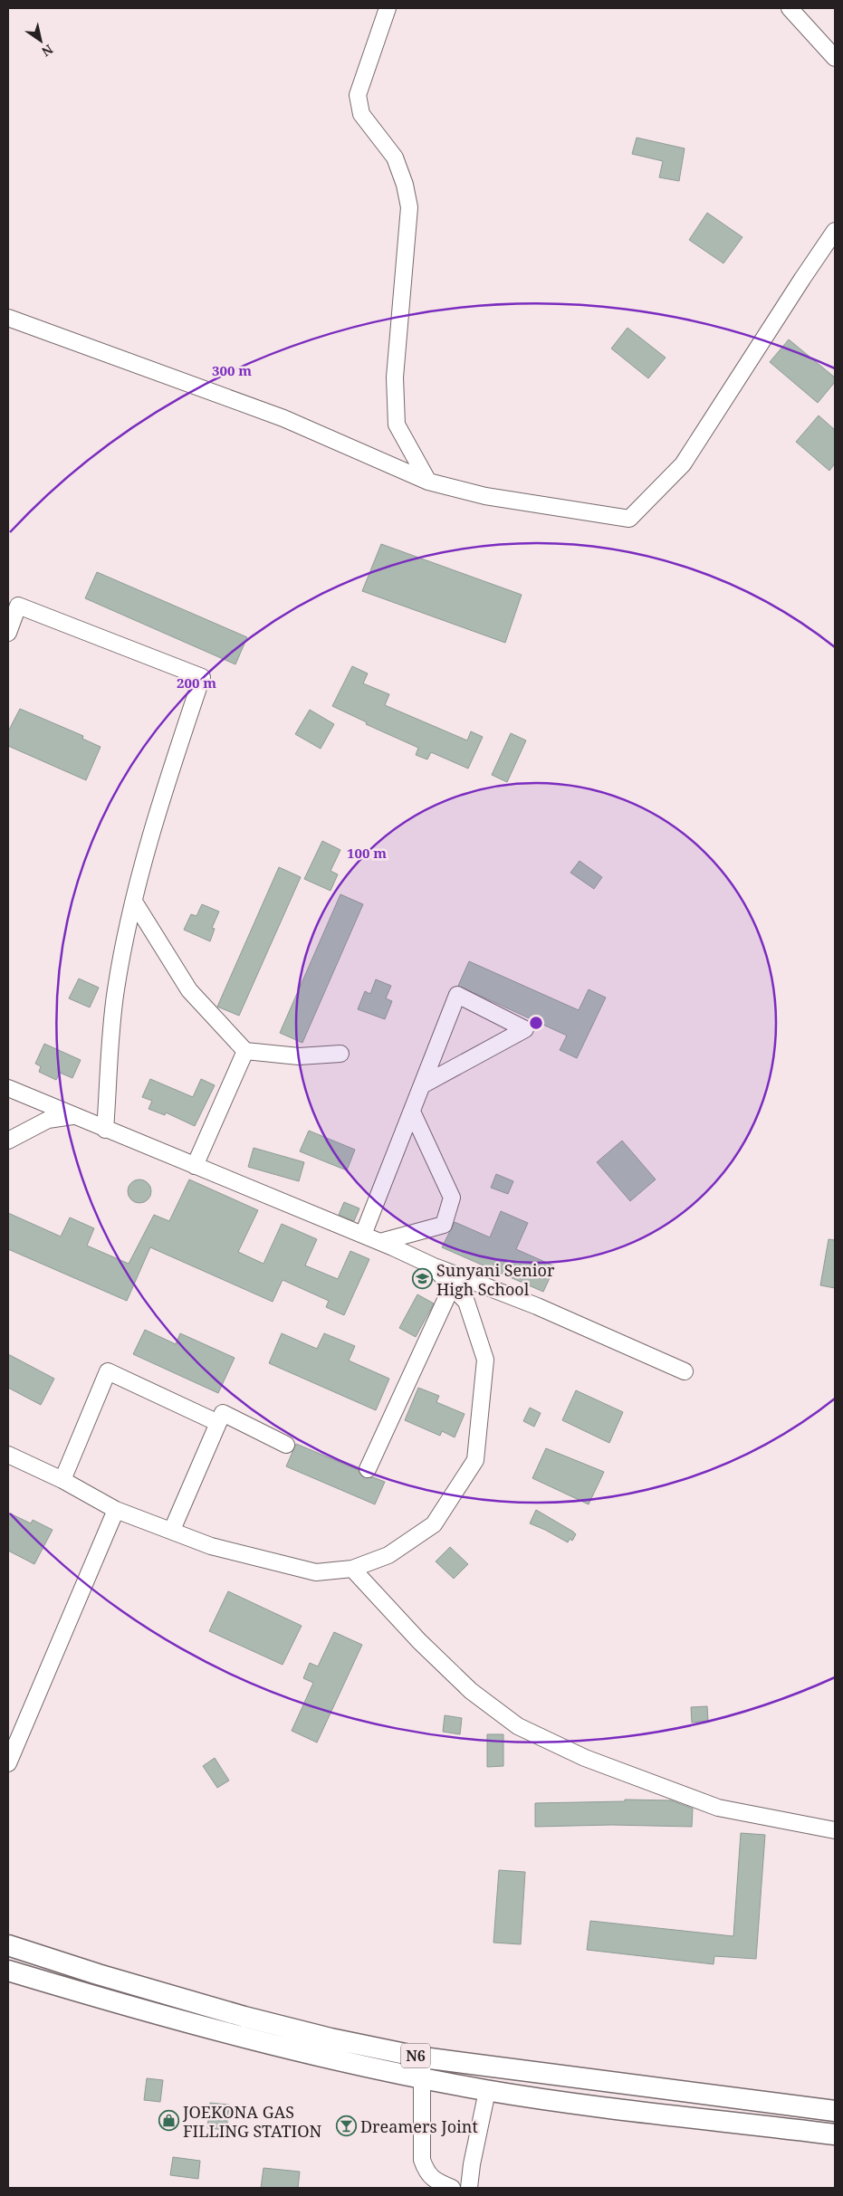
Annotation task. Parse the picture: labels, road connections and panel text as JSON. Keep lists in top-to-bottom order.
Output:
{
  "streets": {
    "main road": ["N6"]
  },
  "places": {
    "school or university": ["Sunyani Senior High School"],
    "shop": ["JOEKONA GAS FILLING STATION"],
    "bar": ["Dreamers Joint"]
  },
  "north": "bottom right",
  "rings": ["300 m", "200 m", "100 m"]
}
